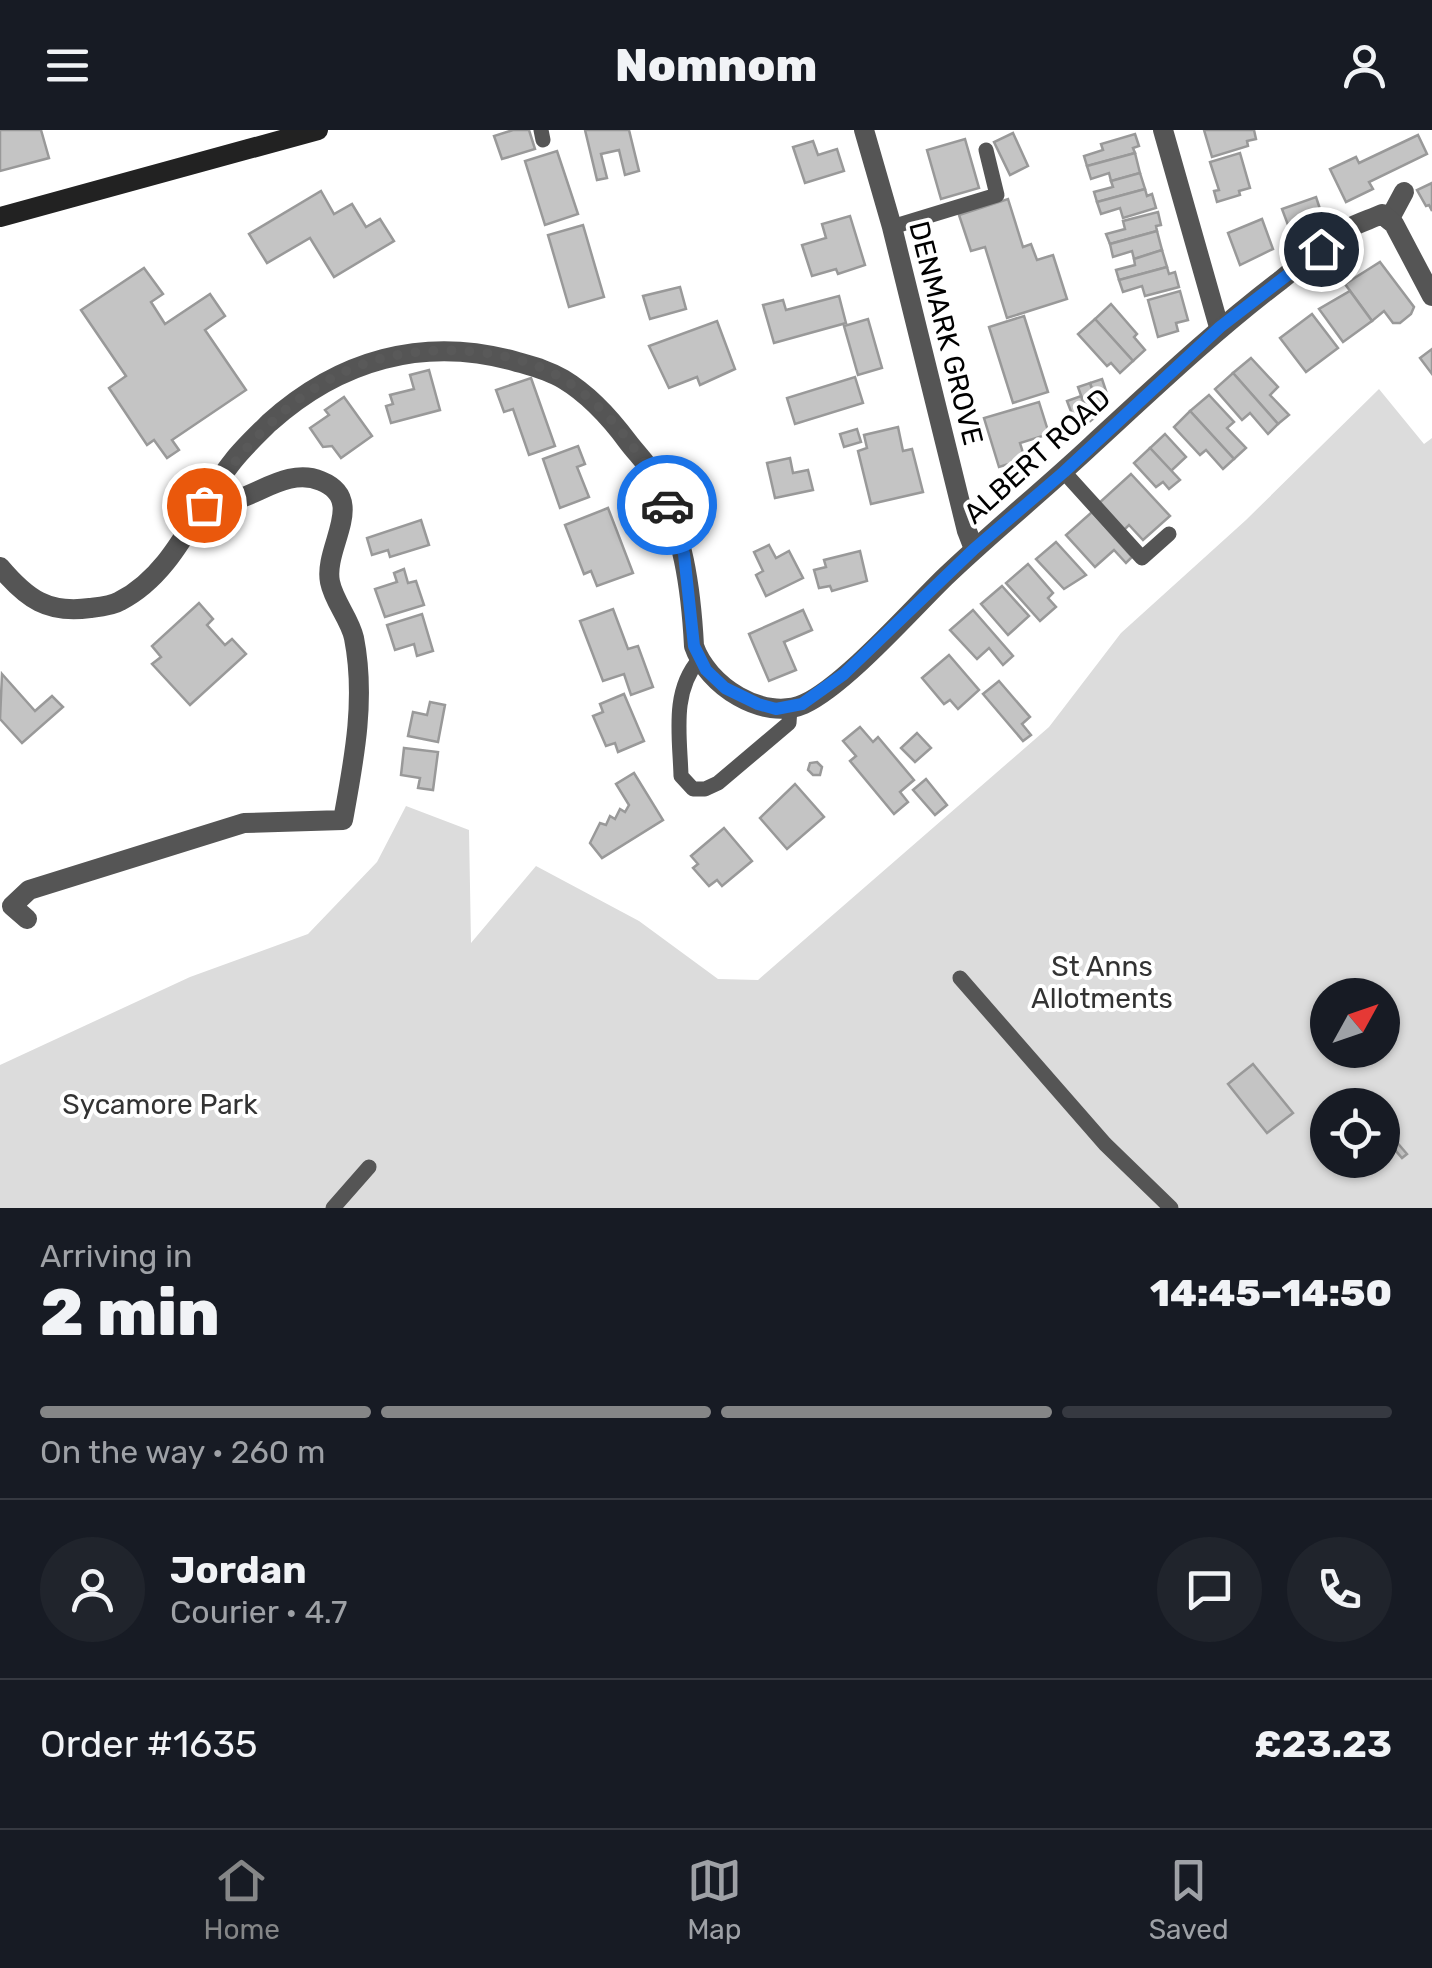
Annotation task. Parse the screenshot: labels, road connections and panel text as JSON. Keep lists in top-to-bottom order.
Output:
{
  "streets": {
    "street": ["DENMARK GROVE", "ALBERT ROAD"]
  },
  "crossings": [
    ["DENMARK GROVE", "ALBERT ROAD"]
  ],
  "parks": ["St Anns Allotments", "Sycamore Park"],
  "north": "top right",
  "page": {
    "header": "Nomnom",
    "heading": ["2 min", "Arriving in", "14:45–14:50"],
    "panel": [
      "Jordan",
      "Courier · 4.7",
      "Order #1635",
      "£23.23"
    ],
    "bar": "On the way · 260 m",
    "tabs": ["Home", "Map", "Saved"]
  }
}
